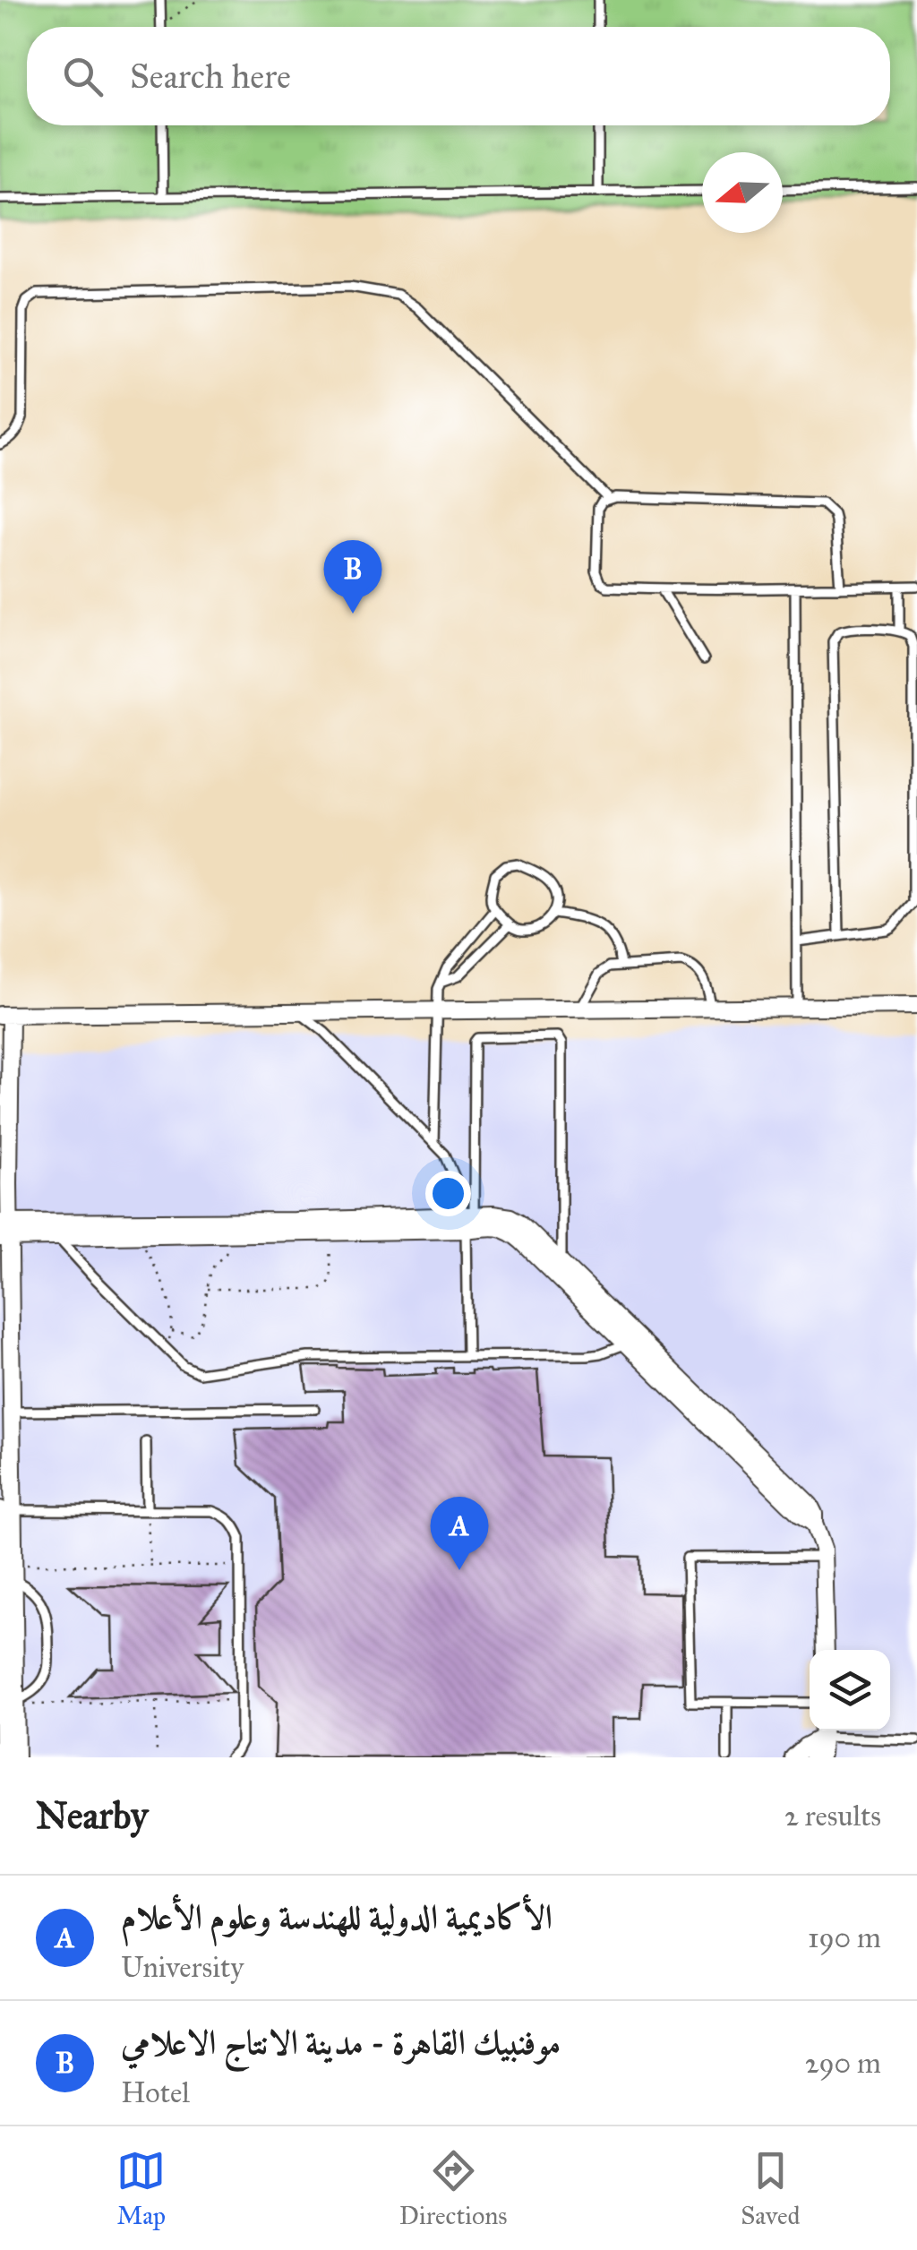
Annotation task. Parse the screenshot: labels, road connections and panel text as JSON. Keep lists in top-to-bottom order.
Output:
{
  "north": "left",
  "page": {
    "search": "Search here",
    "pins": ["B", "A"],
    "heading": ["Nearby", "2 results"],
    "list": [
      {
        "mark": "A",
        "name": "الأكاديمية الدولية للهندسة وعلوم الأعلام",
        "note": "University",
        "value": "190 m"
      },
      {
        "mark": "B",
        "name": "موفنبيك القاهرة - مدينة الانتاج الاعلامي",
        "note": "Hotel",
        "value": "290 m"
      }
    ],
    "nav": ["Map", "Directions", "Saved"]
  }
}
